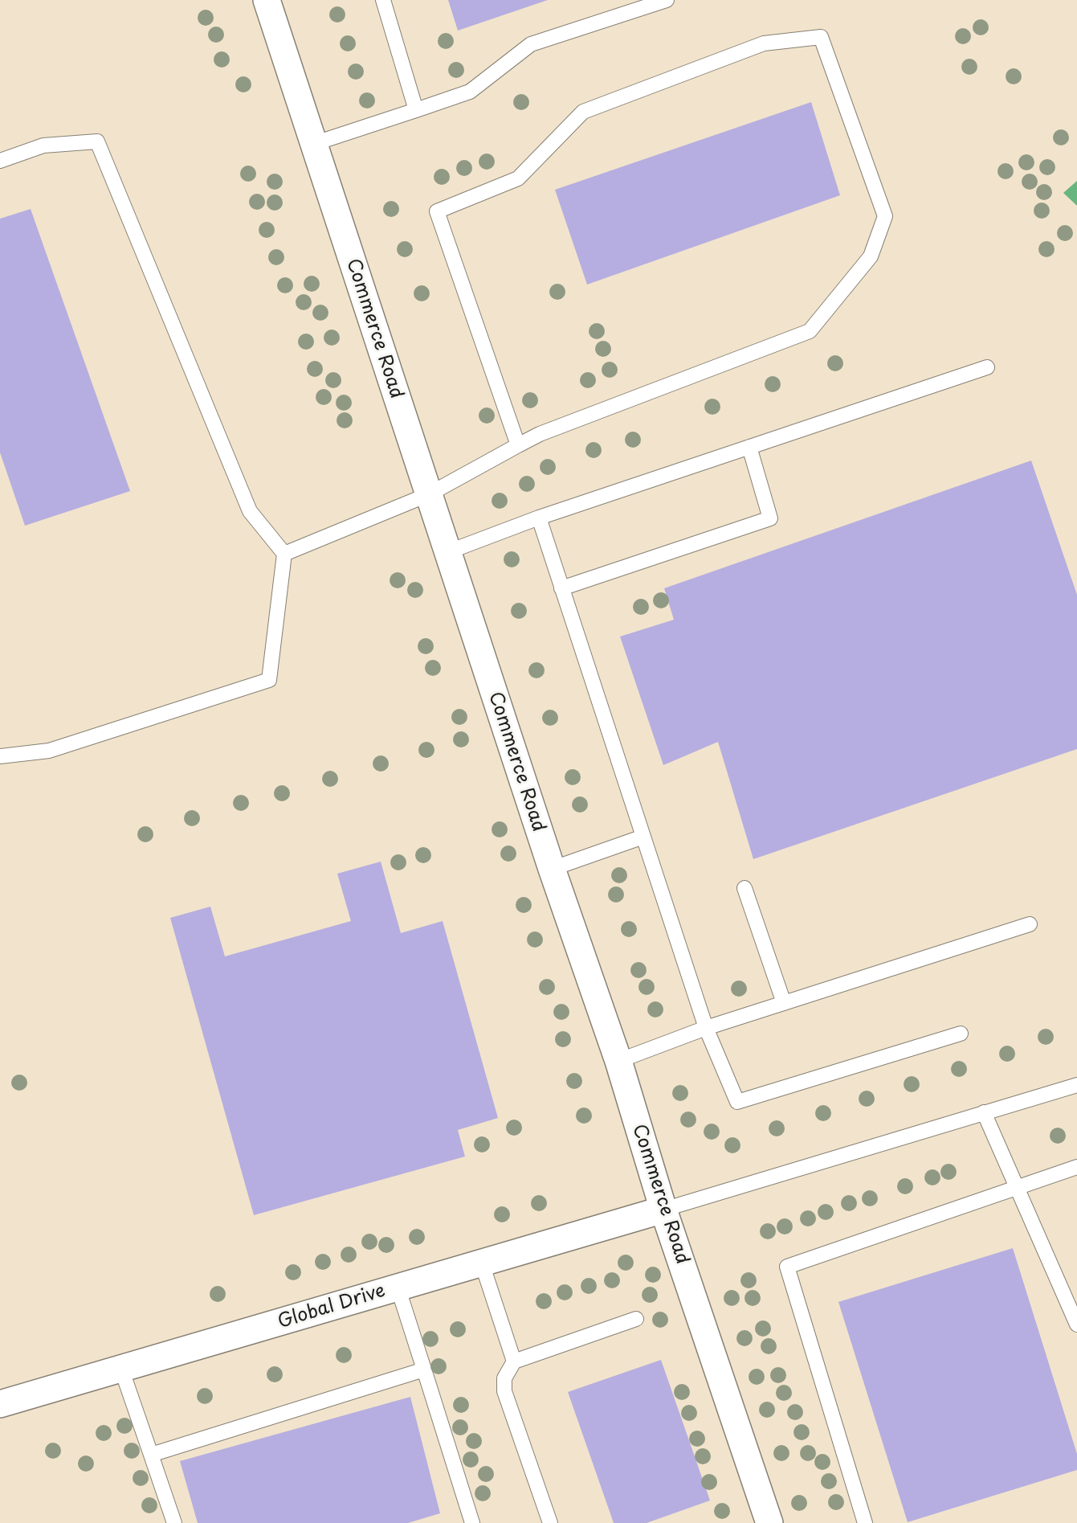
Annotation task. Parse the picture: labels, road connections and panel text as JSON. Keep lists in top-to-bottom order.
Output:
{
  "streets": {
    "street": ["Commerce Road", "Global Drive"]
  },
  "crossings": [
    ["Commerce Road", "Global Drive"]
  ]
}
